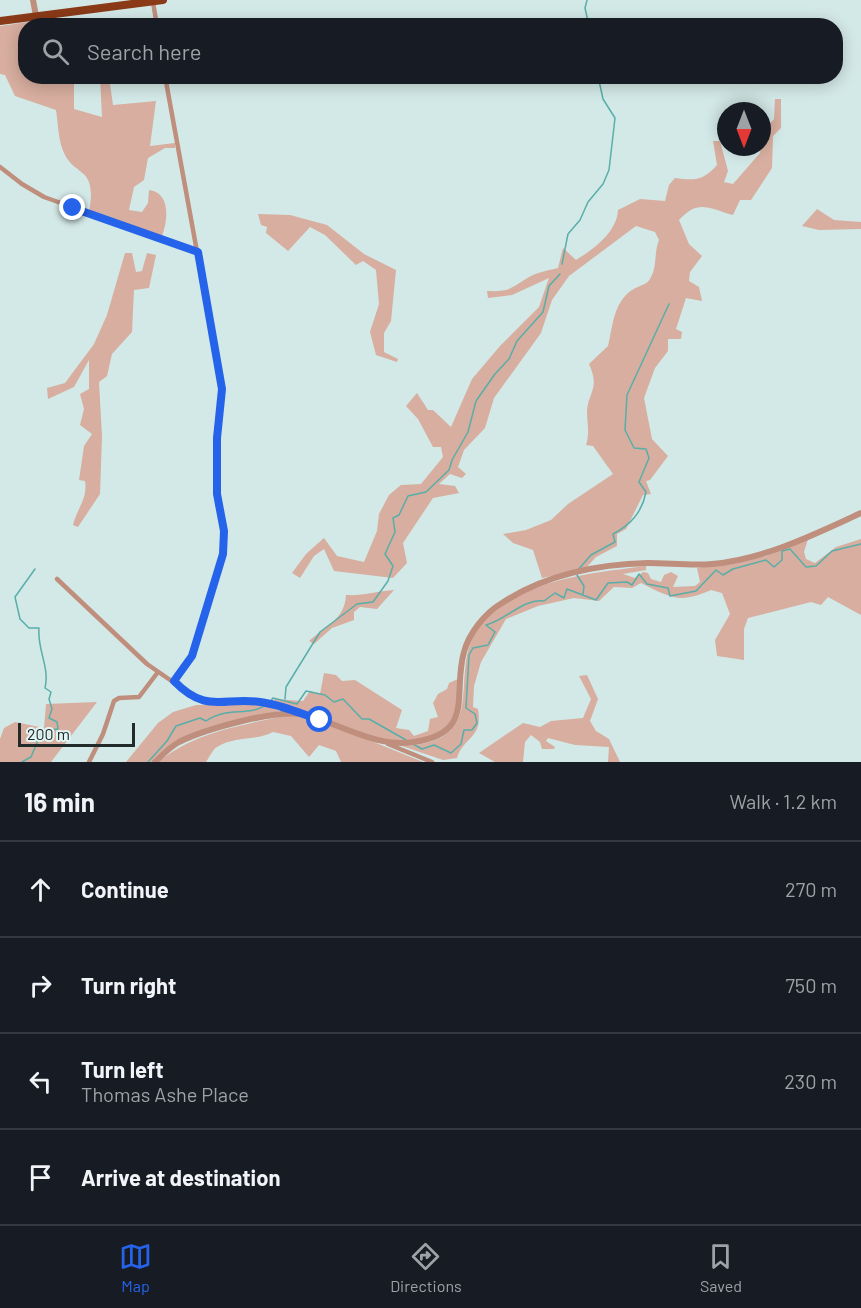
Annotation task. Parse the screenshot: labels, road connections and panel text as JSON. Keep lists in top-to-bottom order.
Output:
{
  "scale_bar": "200 m",
  "north": "bottom",
  "page": {
    "search": "Search here",
    "scale": "200 m",
    "heading": ["16 min", "Walk · 1.2 km"],
    "list": [
      ["Continue", "270 m"],
      ["Turn right", "750 m"],
      ["Turn left", "Thomas Ashe Place", "230 m"],
      "Arrive at destination"
    ],
    "nav": ["Map", "Directions", "Saved"]
  }
}
